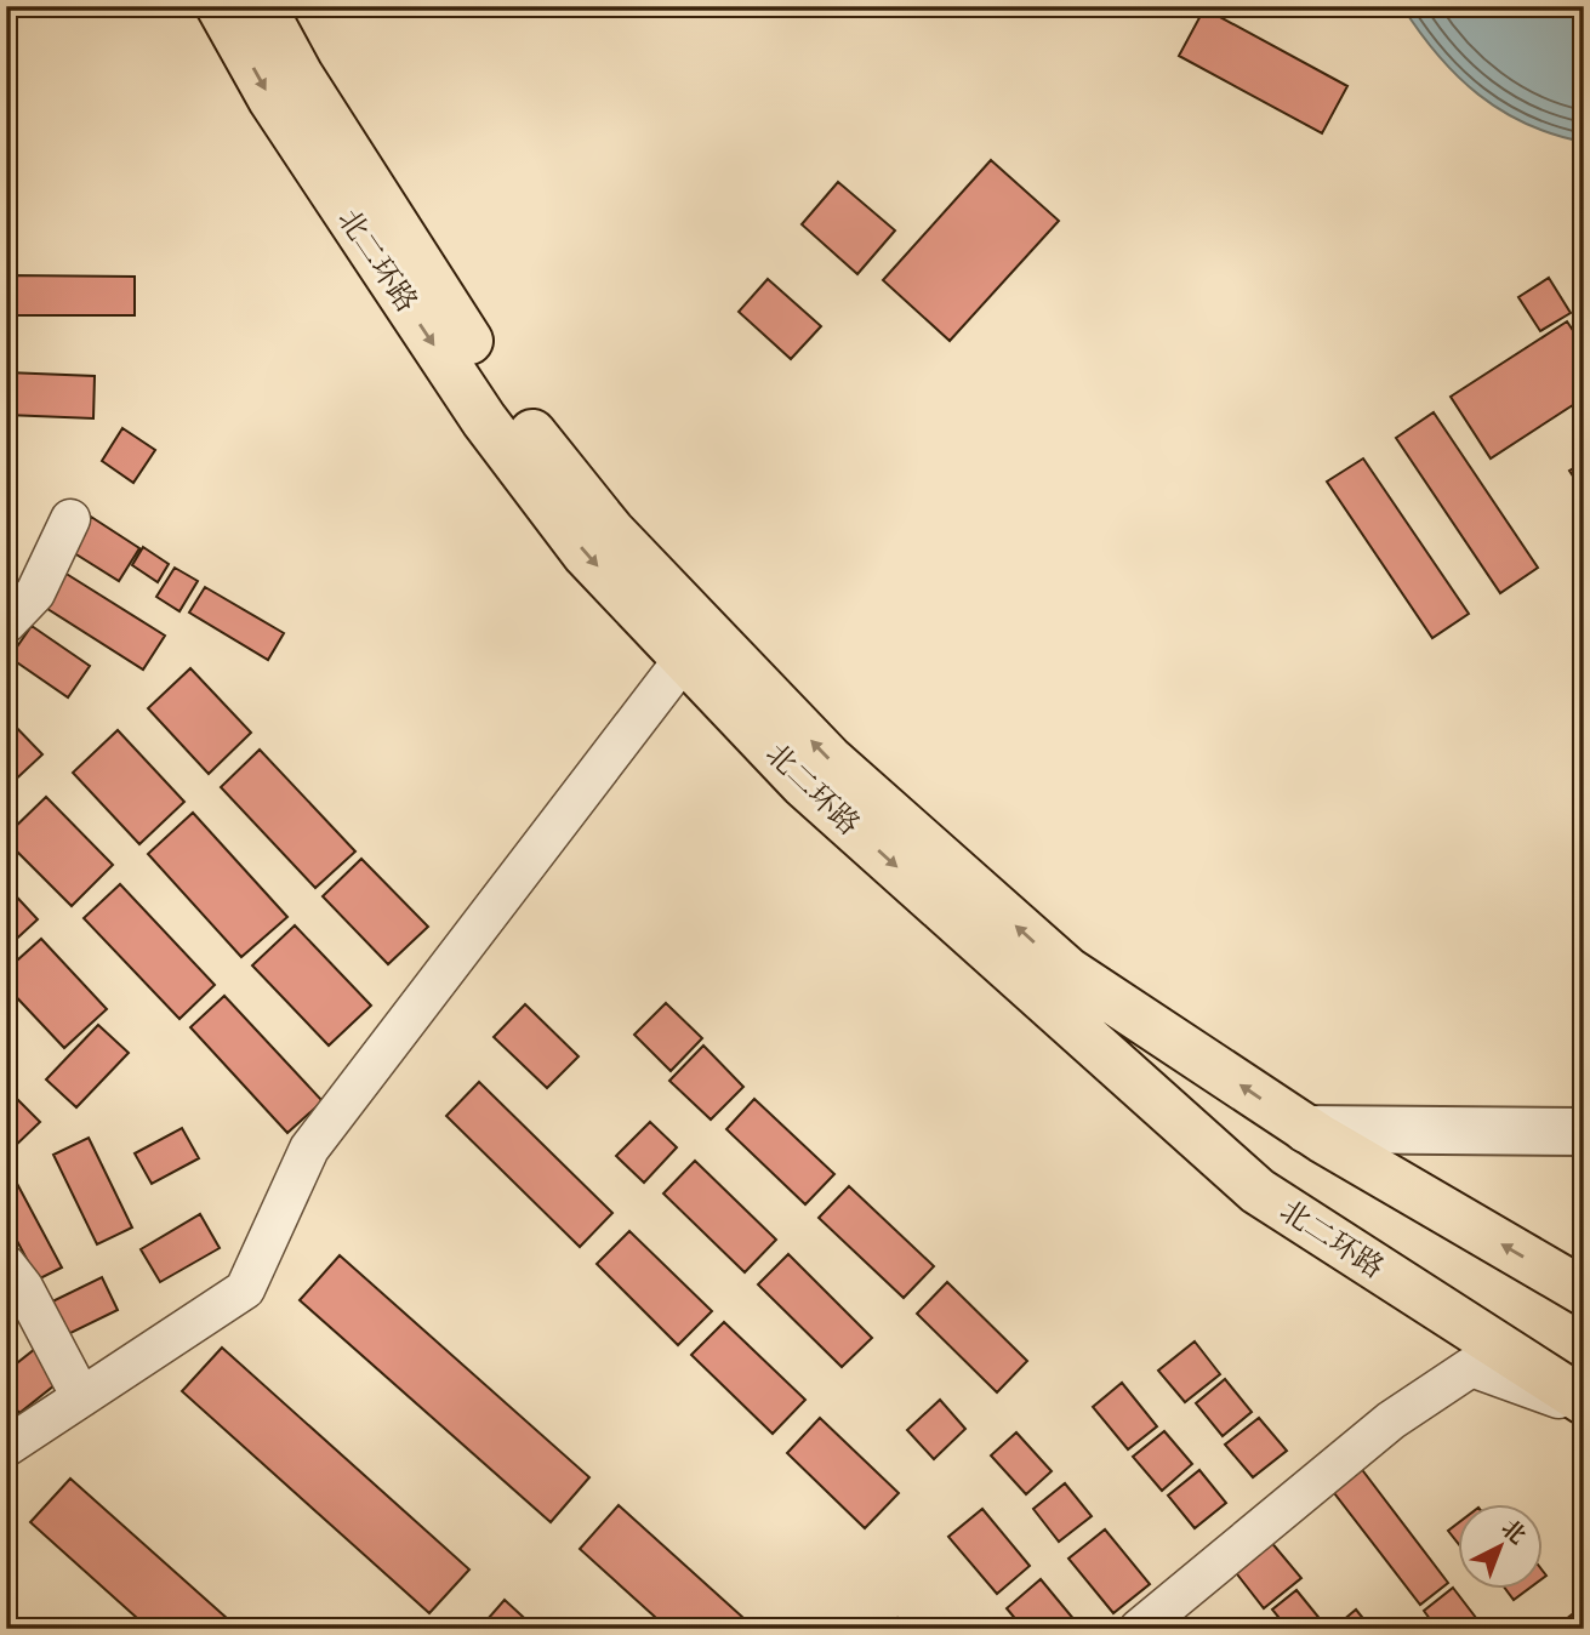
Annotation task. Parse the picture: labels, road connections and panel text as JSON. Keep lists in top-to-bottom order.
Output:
{
  "streets": {
    "main road": ["北二环路"]
  },
  "north": "top right"
}
